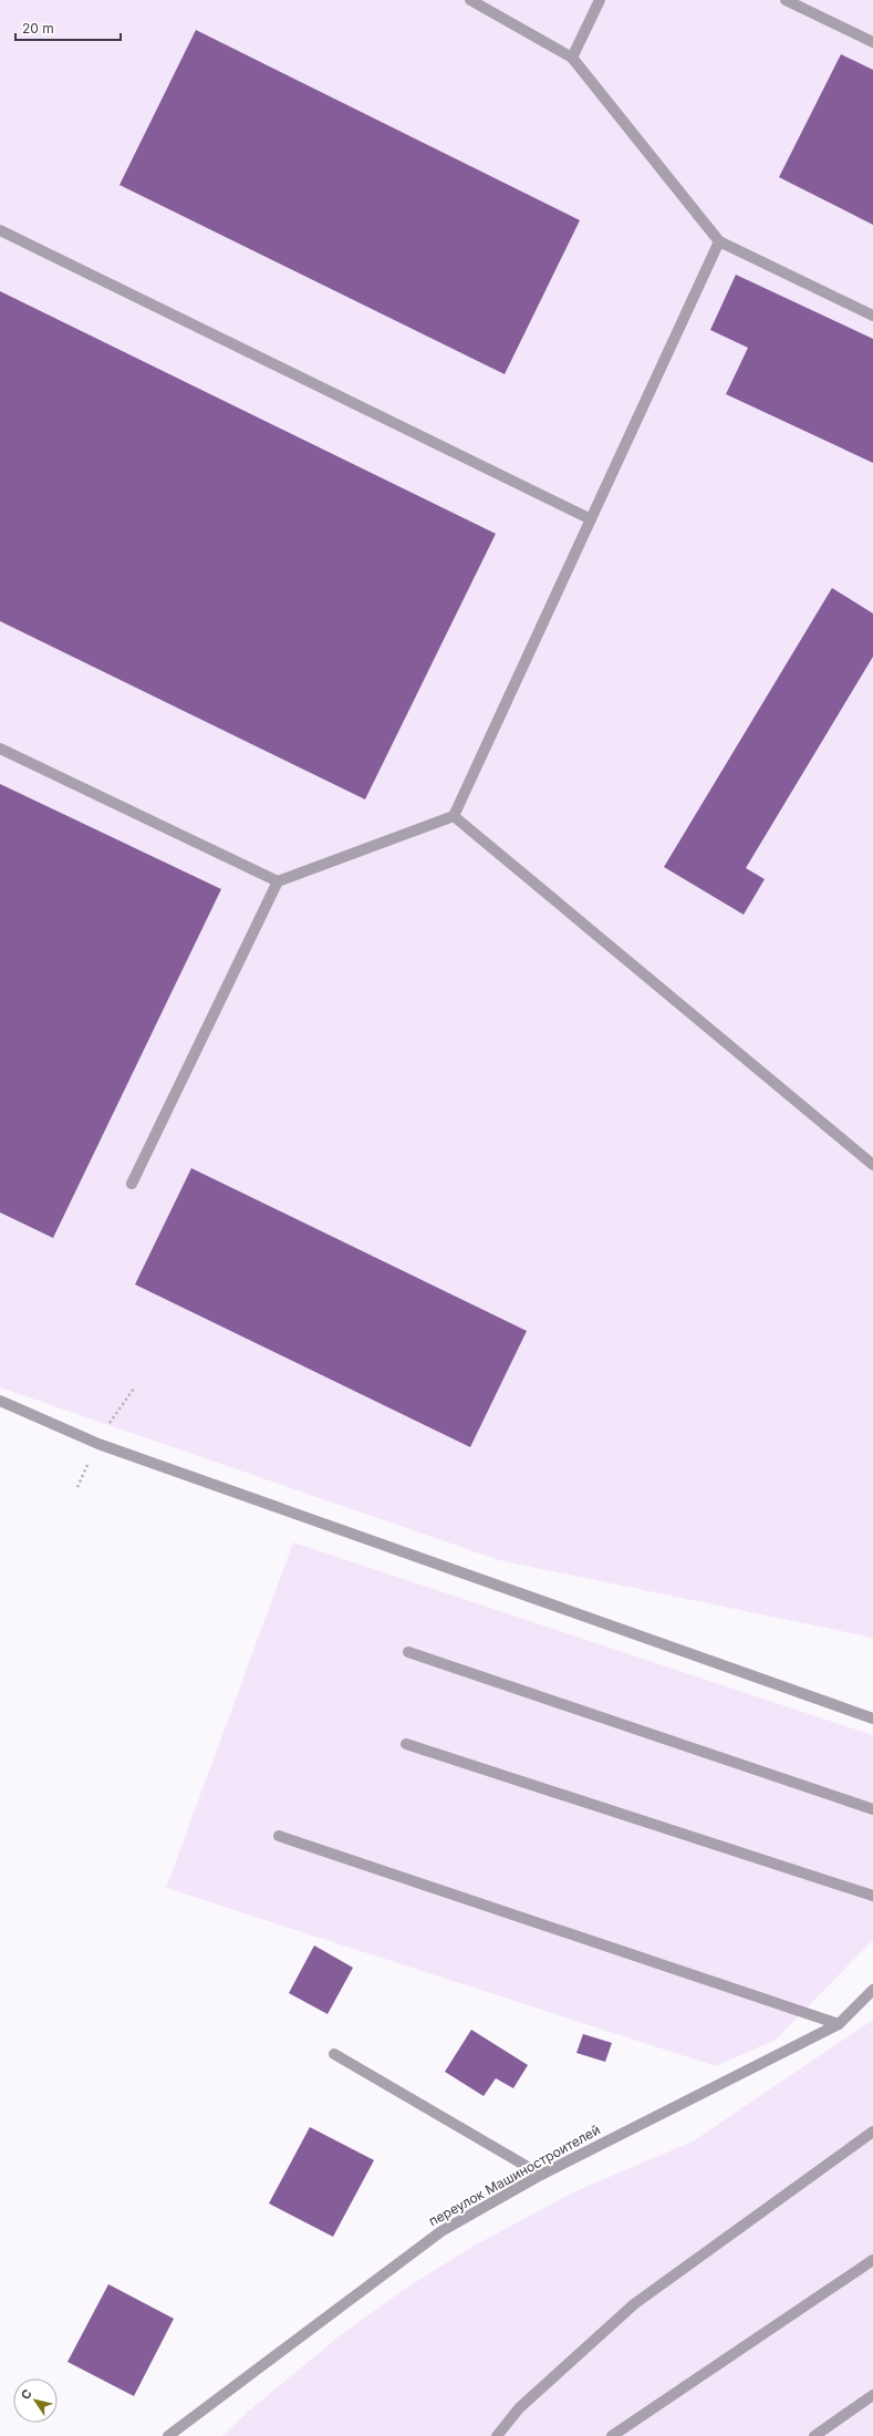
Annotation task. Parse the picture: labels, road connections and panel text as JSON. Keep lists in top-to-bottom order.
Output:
{
  "streets": {
    "street": ["переулок Машиностроителей"]
  },
  "scale_bar": "20 m",
  "north": "top left"
}
